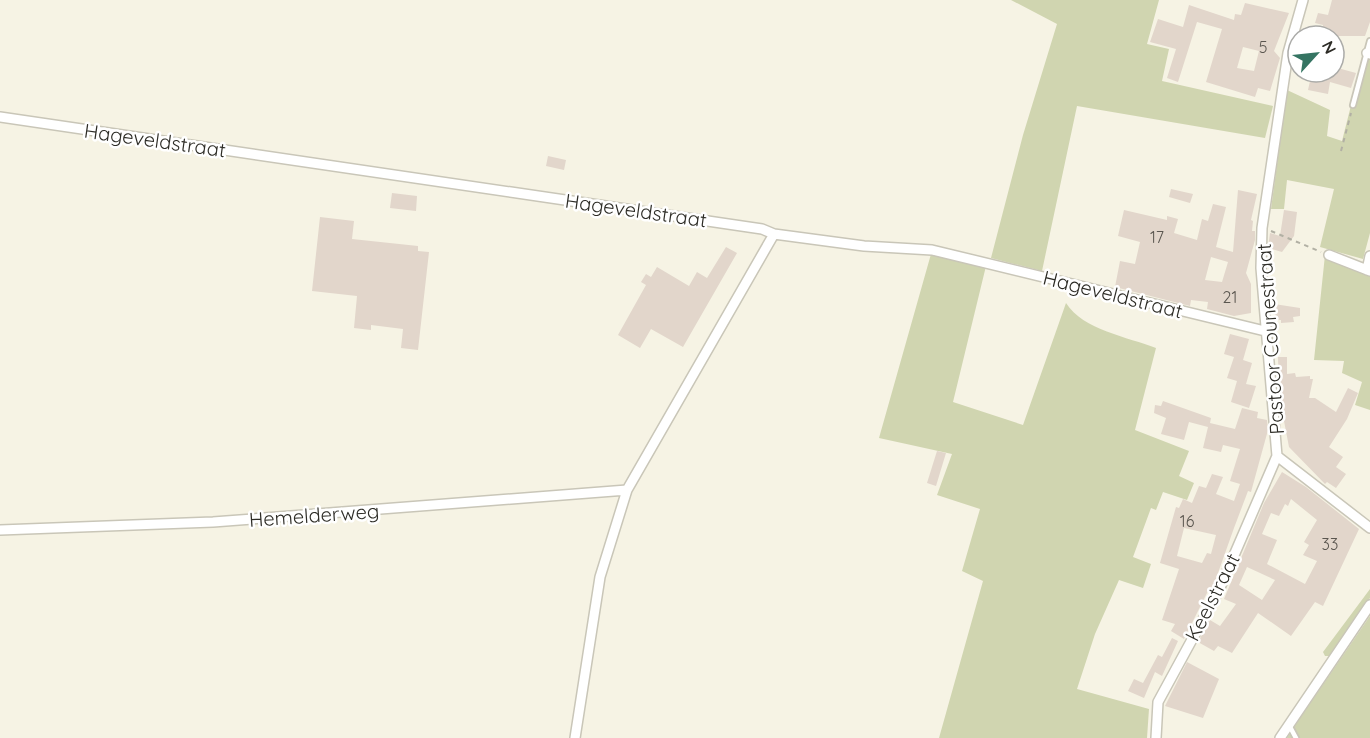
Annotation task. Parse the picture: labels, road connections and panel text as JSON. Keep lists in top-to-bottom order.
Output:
{
  "streets": {
    "street": [
      "Hageveldstraat",
      "Pastoor Counestraat",
      "Hemelderweg",
      "Keelstraat"
    ]
  },
  "crossings": [
    ["Hageveldstraat", "Pastoor Counestraat"],
    ["Pastoor Counestraat", "Keelstraat"]
  ],
  "house_numbers": [
    "5",
    "17",
    "21",
    "16",
    "33"
  ],
  "north": "top right"
}
